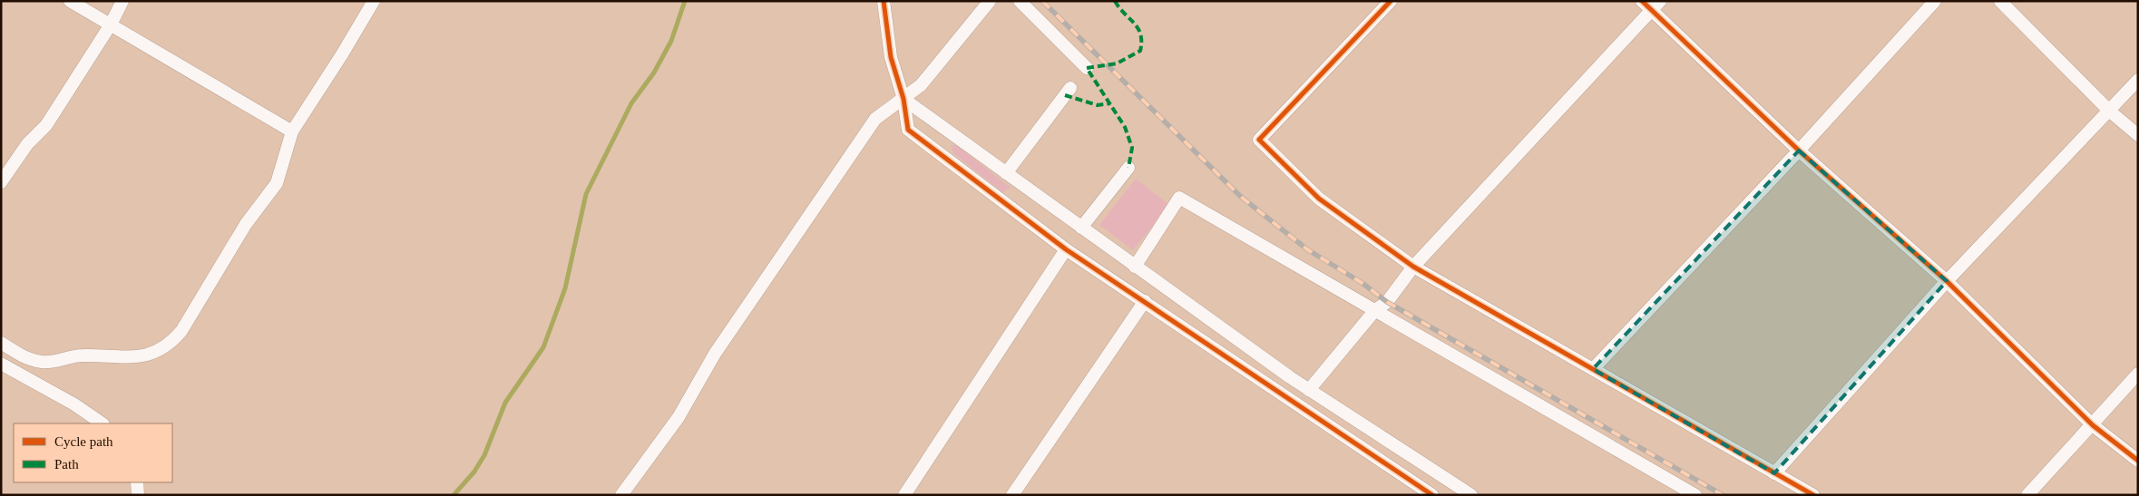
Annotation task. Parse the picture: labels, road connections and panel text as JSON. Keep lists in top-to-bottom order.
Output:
{
  "legend": ["Cycle path", "Path"]
}
